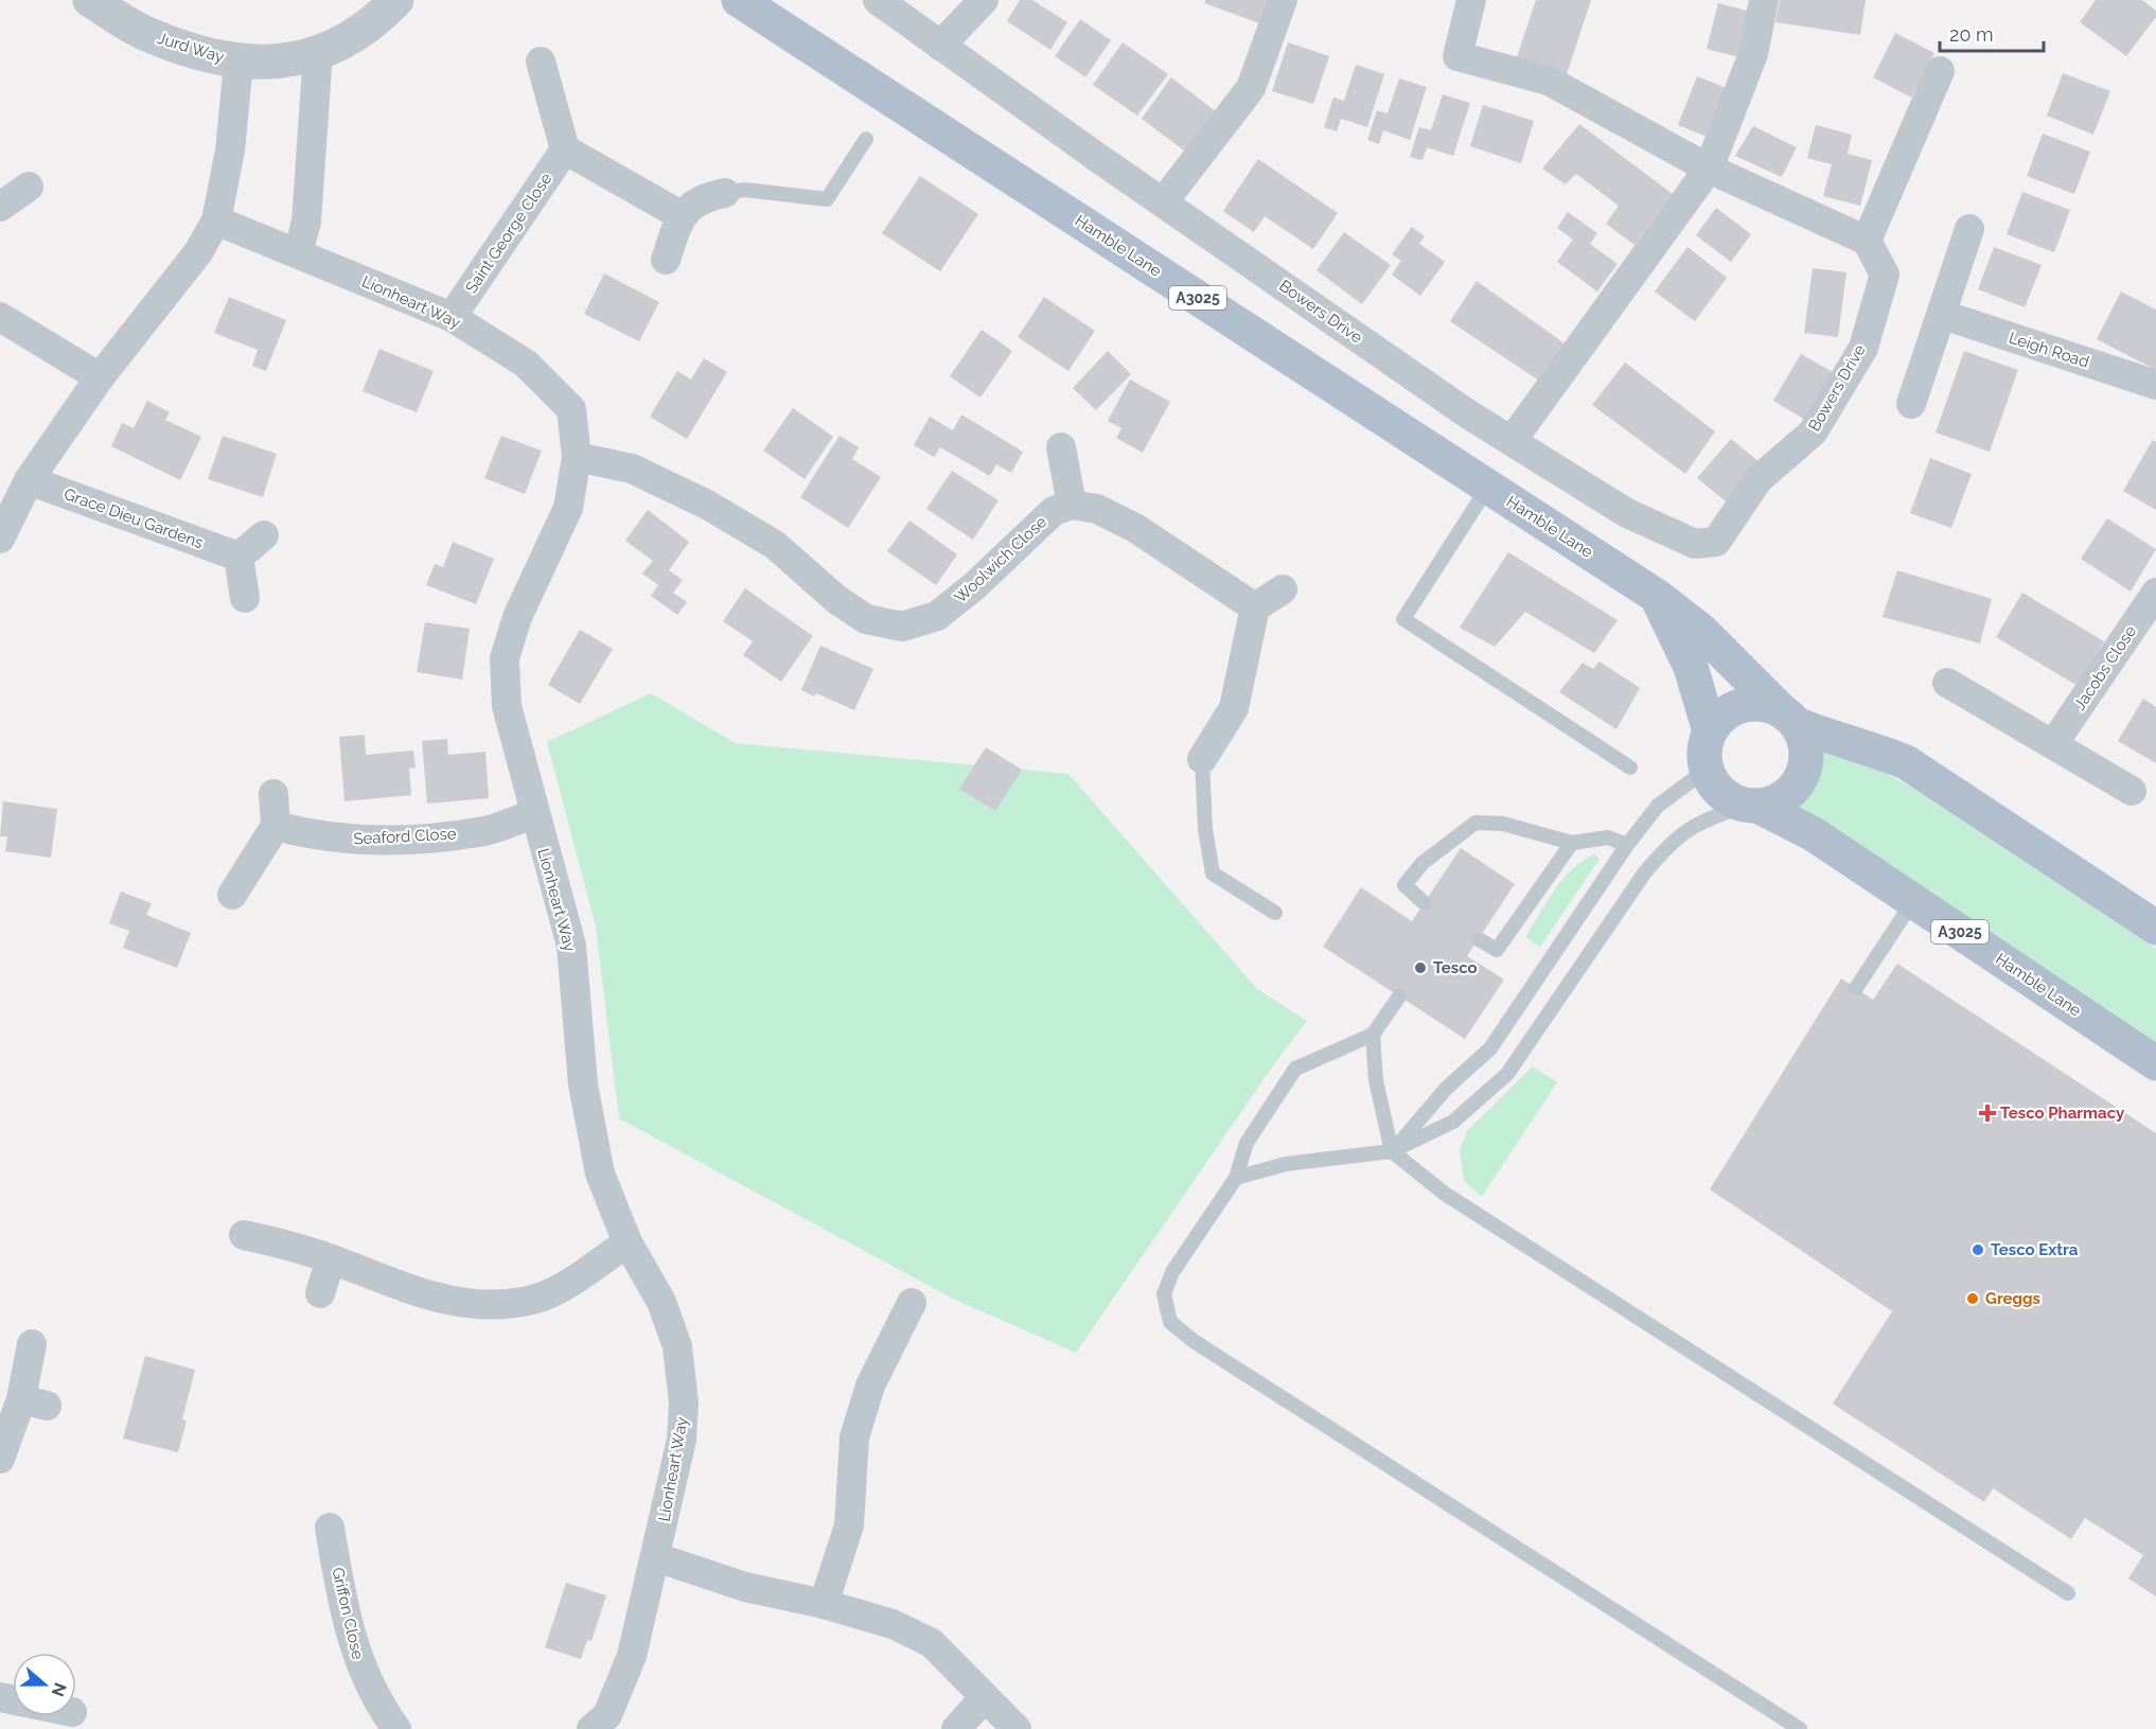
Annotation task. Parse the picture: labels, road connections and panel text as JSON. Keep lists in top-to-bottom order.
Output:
{
  "streets": {
    "main road": ["Hamble Lane", "A3025"],
    "street": [
      "Jurd Way",
      "Saint George Close",
      "Lionheart Way",
      "Bowers Drive",
      "Leigh Road",
      "Grace Dieu Gardens",
      "Woolwich Close",
      "Jacobs Close",
      "Seaford Close",
      "Griffon Close"
    ]
  },
  "crossings": [
    ["Saint George Close", "Lionheart Way"],
    ["Lionheart Way", "Woolwich Close"],
    ["Lionheart Way", "Seaford Close"]
  ],
  "places": {
    "other": ["Tesco", "Tesco Extra", "Greggs"],
    "health": ["Tesco Pharmacy"]
  },
  "scale_bar": "20 m",
  "north": "right"
}
